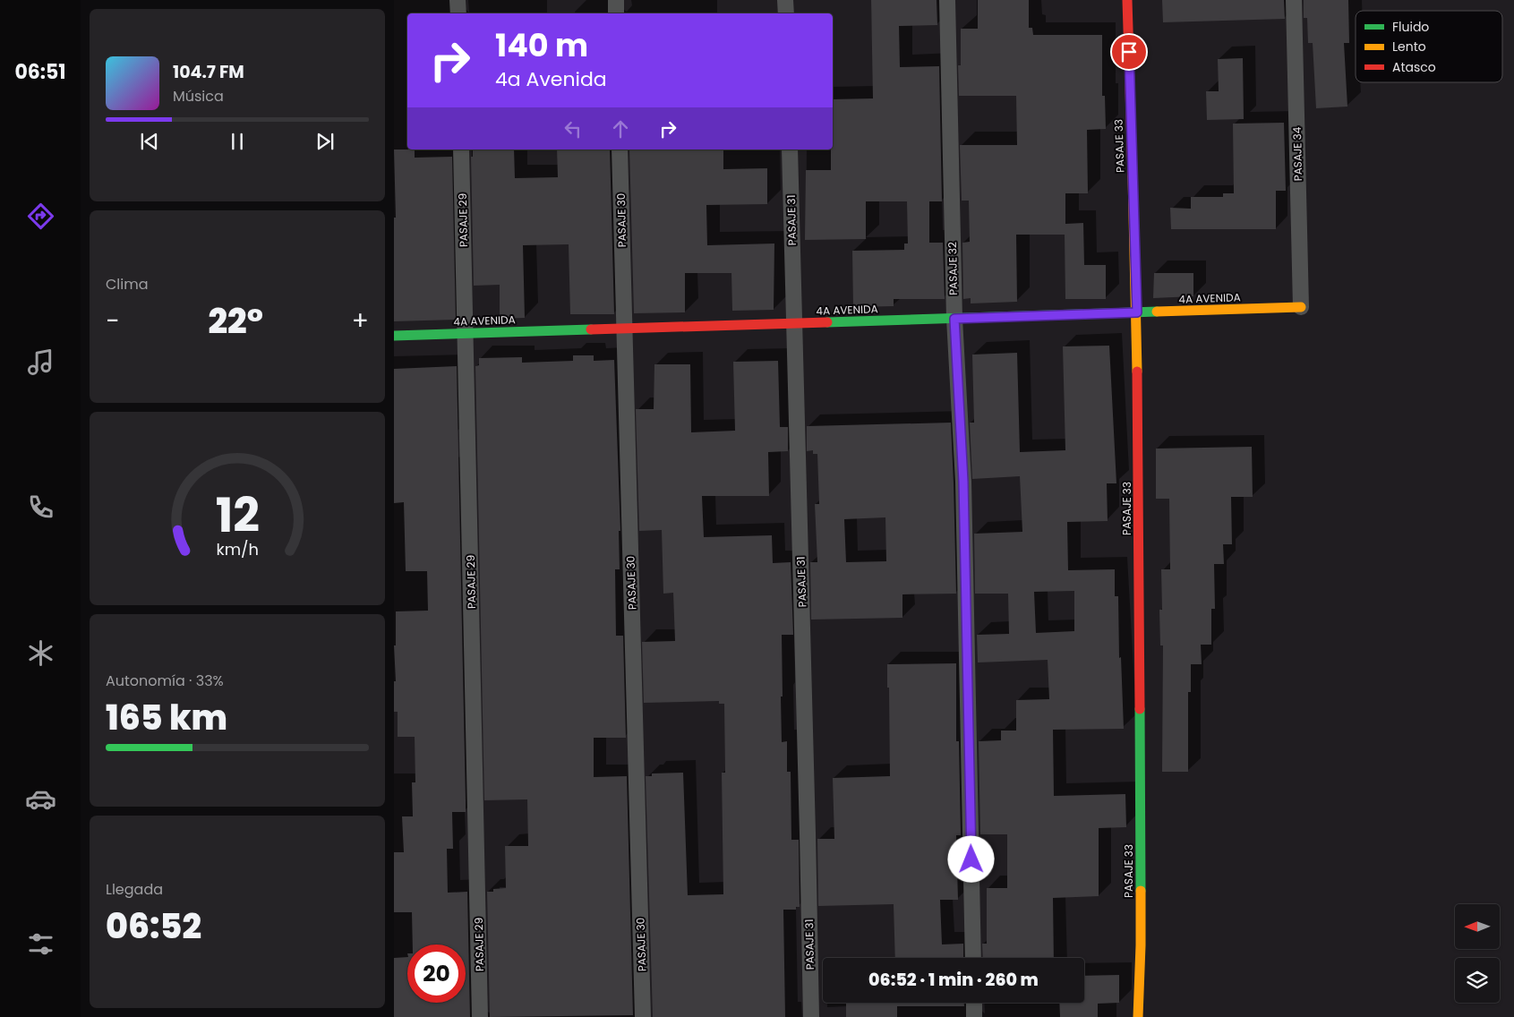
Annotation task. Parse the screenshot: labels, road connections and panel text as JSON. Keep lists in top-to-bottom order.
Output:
{
  "streets": {
    "street": ["PASAJE 33", "4A AVENIDA"],
    "lane": [
      "PASAJE 34",
      "PASAJE 29",
      "PASAJE 30",
      "PASAJE 31",
      "PASAJE 32"
    ]
  },
  "crossings": [
    ["PASAJE 33", "4A AVENIDA"],
    ["PASAJE 34", "4A AVENIDA"],
    ["PASAJE 29", "4A AVENIDA"],
    ["PASAJE 30", "4A AVENIDA"],
    ["PASAJE 31", "4A AVENIDA"],
    ["PASAJE 32", "4A AVENIDA"]
  ],
  "legend": ["Fluido", "Lento", "Atasco"],
  "north": "left",
  "page": {
    "tabs": "06:51",
    "turn": ["140 m", "4a Avenida"],
    "song": ["104.7 FM", "Música"],
    "tile": [
      "Clima",
      ["Autonomía · 33%", "165 km"],
      ["Llegada", "06:52"]
    ],
    "heat": ["−", "22°", "+"],
    "limit": "20",
    "trip": "06:52 · 1 min · 260 m",
    "gauge": ["12", "km/h"]
  }
}
